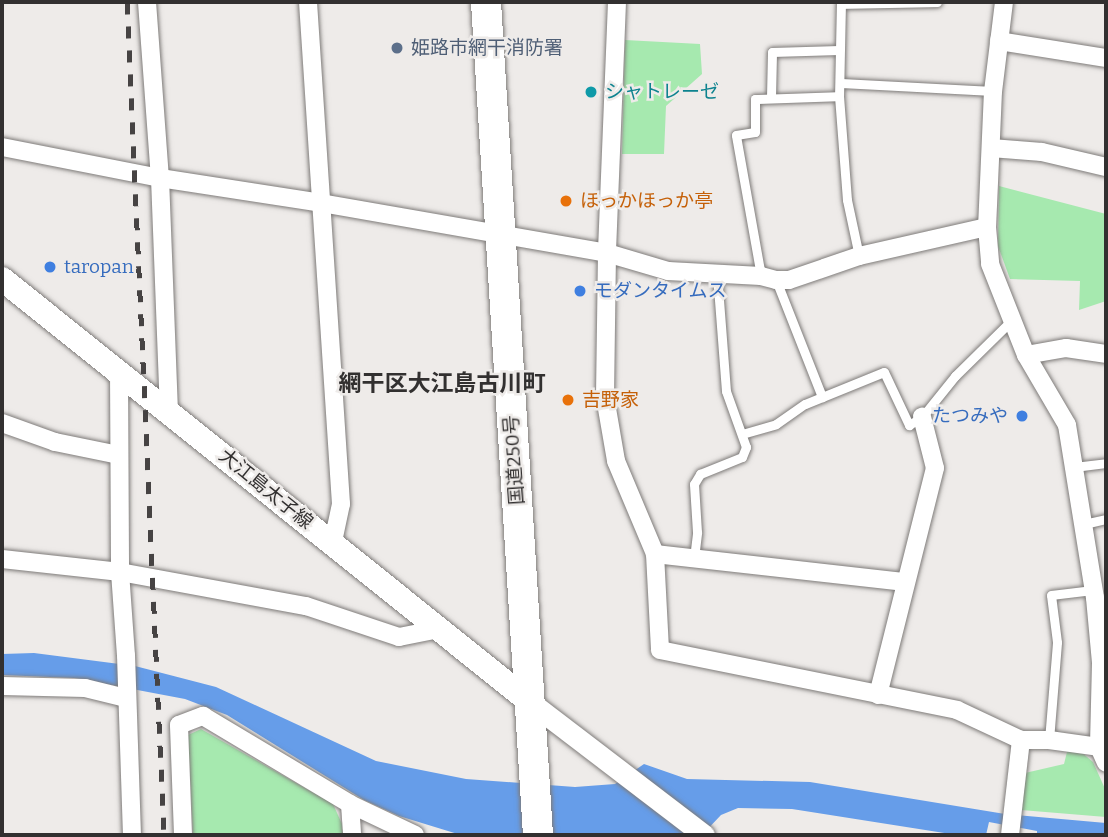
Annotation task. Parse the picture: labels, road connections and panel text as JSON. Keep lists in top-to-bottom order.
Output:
{
  "streets": {
    "highway": ["国道250号"],
    "main road": ["大江島太子線"]
  },
  "crossings": [
    ["国道250号", "大江島太子線"]
  ],
  "districts": ["網干区大江島古川町"],
  "places": [
    "姫路市網干消防署",
    "シャトレーゼ",
    "ほっかほっか亭",
    "taropan",
    "モダンタイムス",
    "吉野家",
    "たつみや"
  ]
}
